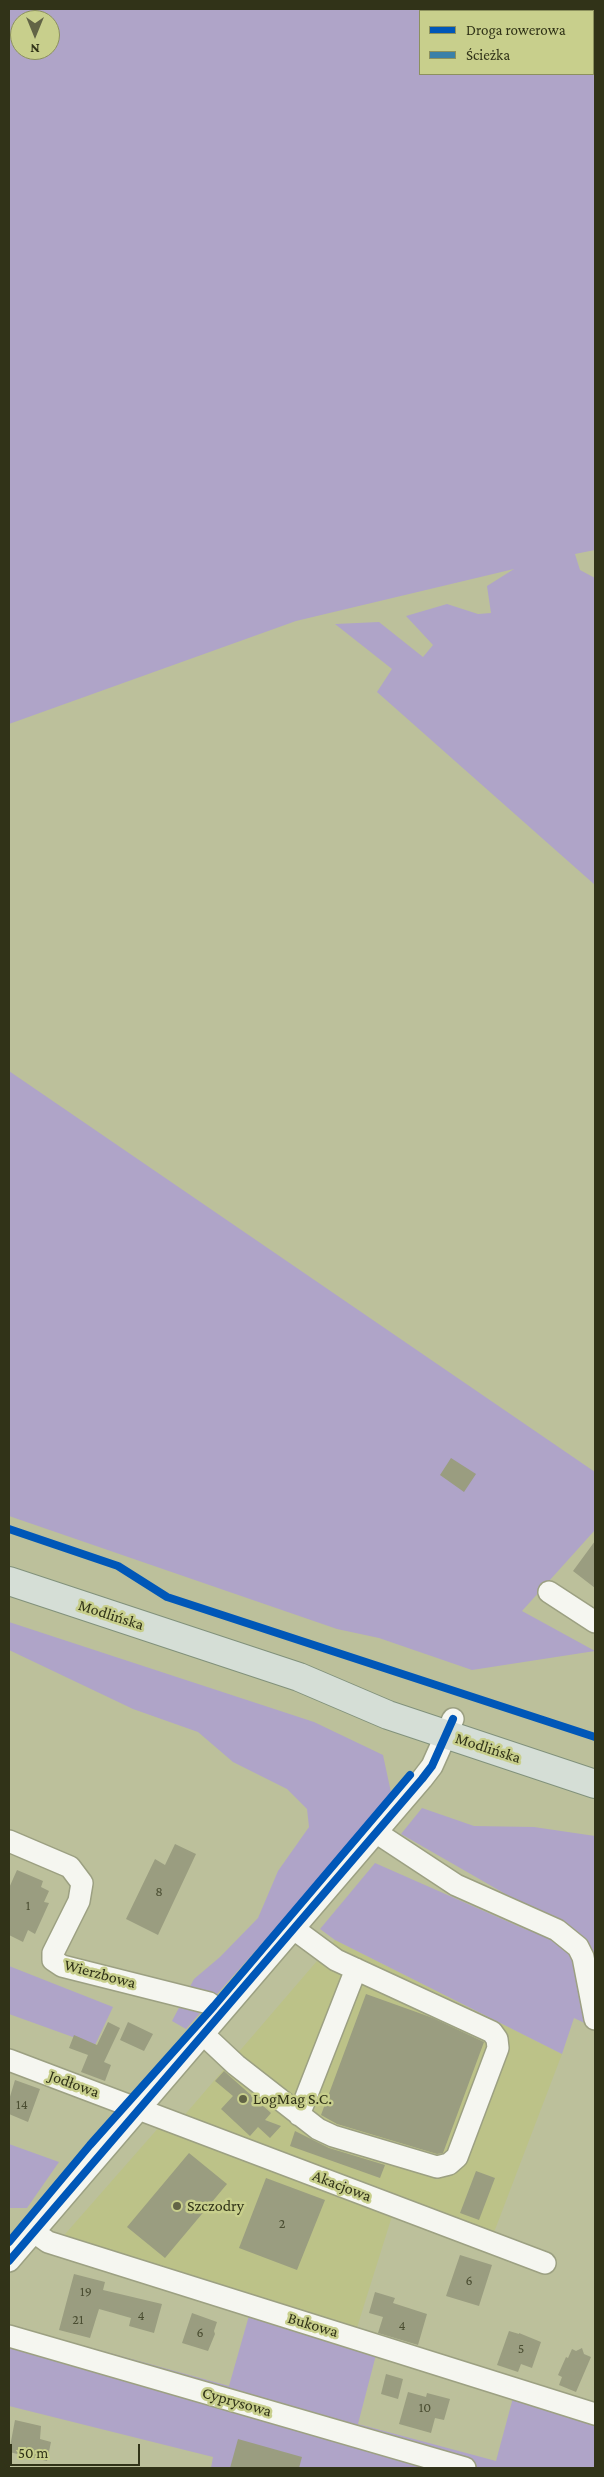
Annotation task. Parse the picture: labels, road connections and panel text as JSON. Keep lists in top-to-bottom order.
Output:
{
  "streets": {
    "main road": ["Modlińska"],
    "street": [
      "Wierzbowa",
      "Jodłowa",
      "Akacjowa",
      "Bukowa",
      "Cyprysowa"
    ]
  },
  "crossings": [
    ["Jodłowa", "Akacjowa"]
  ],
  "places": ["LogMag S.C.", "Szczodry"],
  "house_numbers": [
    "8",
    "1",
    "14",
    "2",
    "6",
    "19",
    "4",
    "21",
    "4",
    "6",
    "5",
    "10"
  ],
  "legend": ["Droga rowerowa", "Ścieżka"],
  "scale_bar": "50 m",
  "north": "bottom"
}
